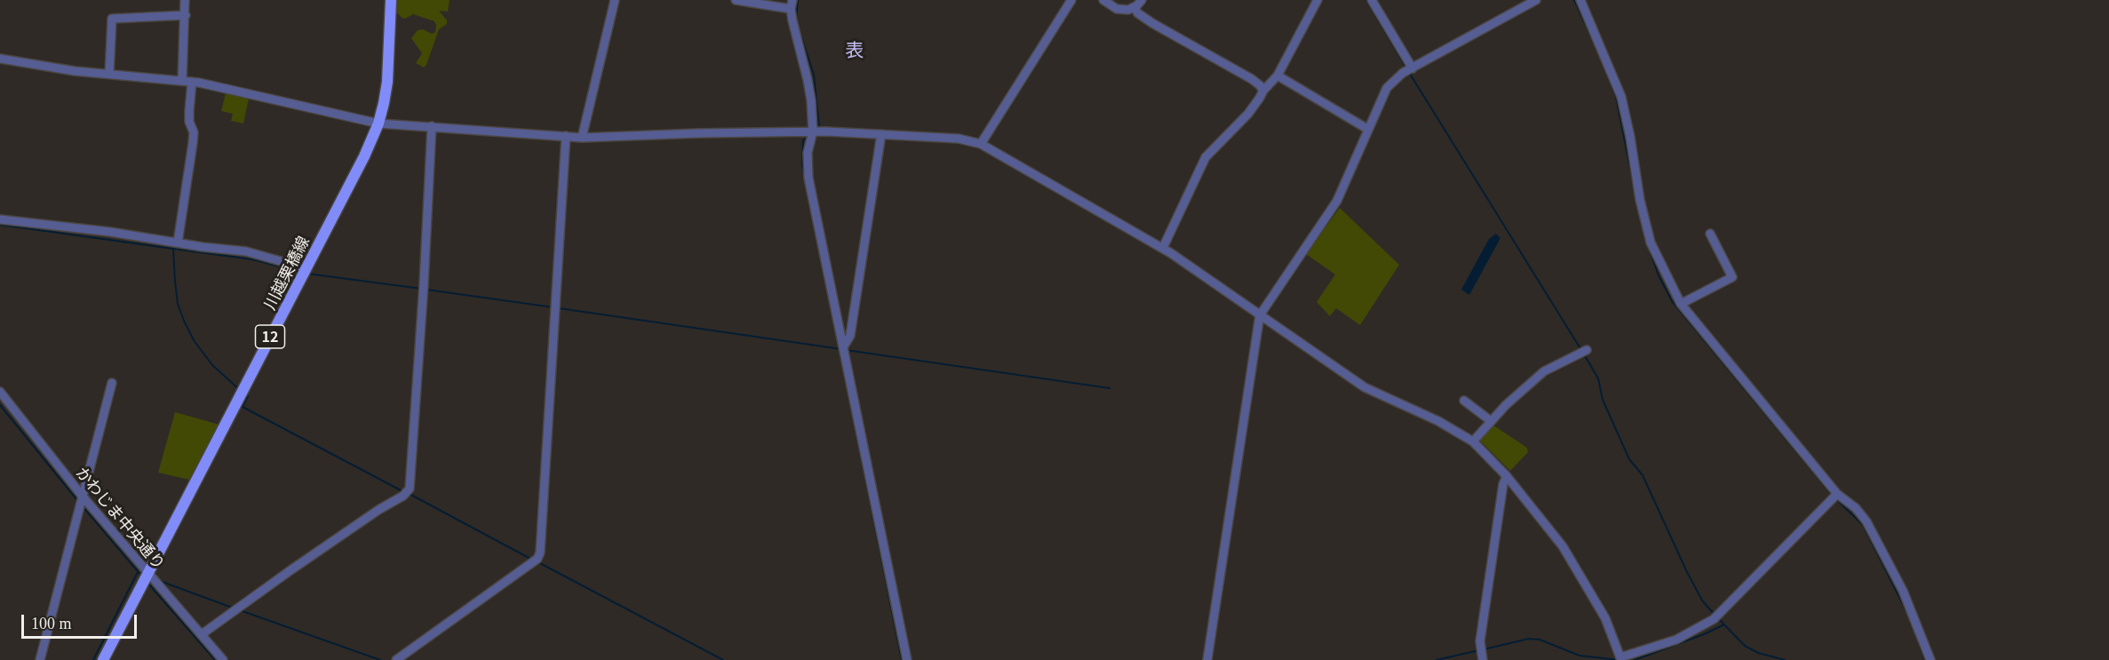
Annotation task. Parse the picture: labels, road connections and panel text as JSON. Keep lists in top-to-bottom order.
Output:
{
  "streets": {
    "main road": ["川越栗橋線", "12"],
    "street": ["かわじま中央通り"]
  },
  "crossings": [
    ["川越栗橋線", "かわじま中央通り"]
  ],
  "districts": ["表"],
  "scale_bar": "100 m"
}
